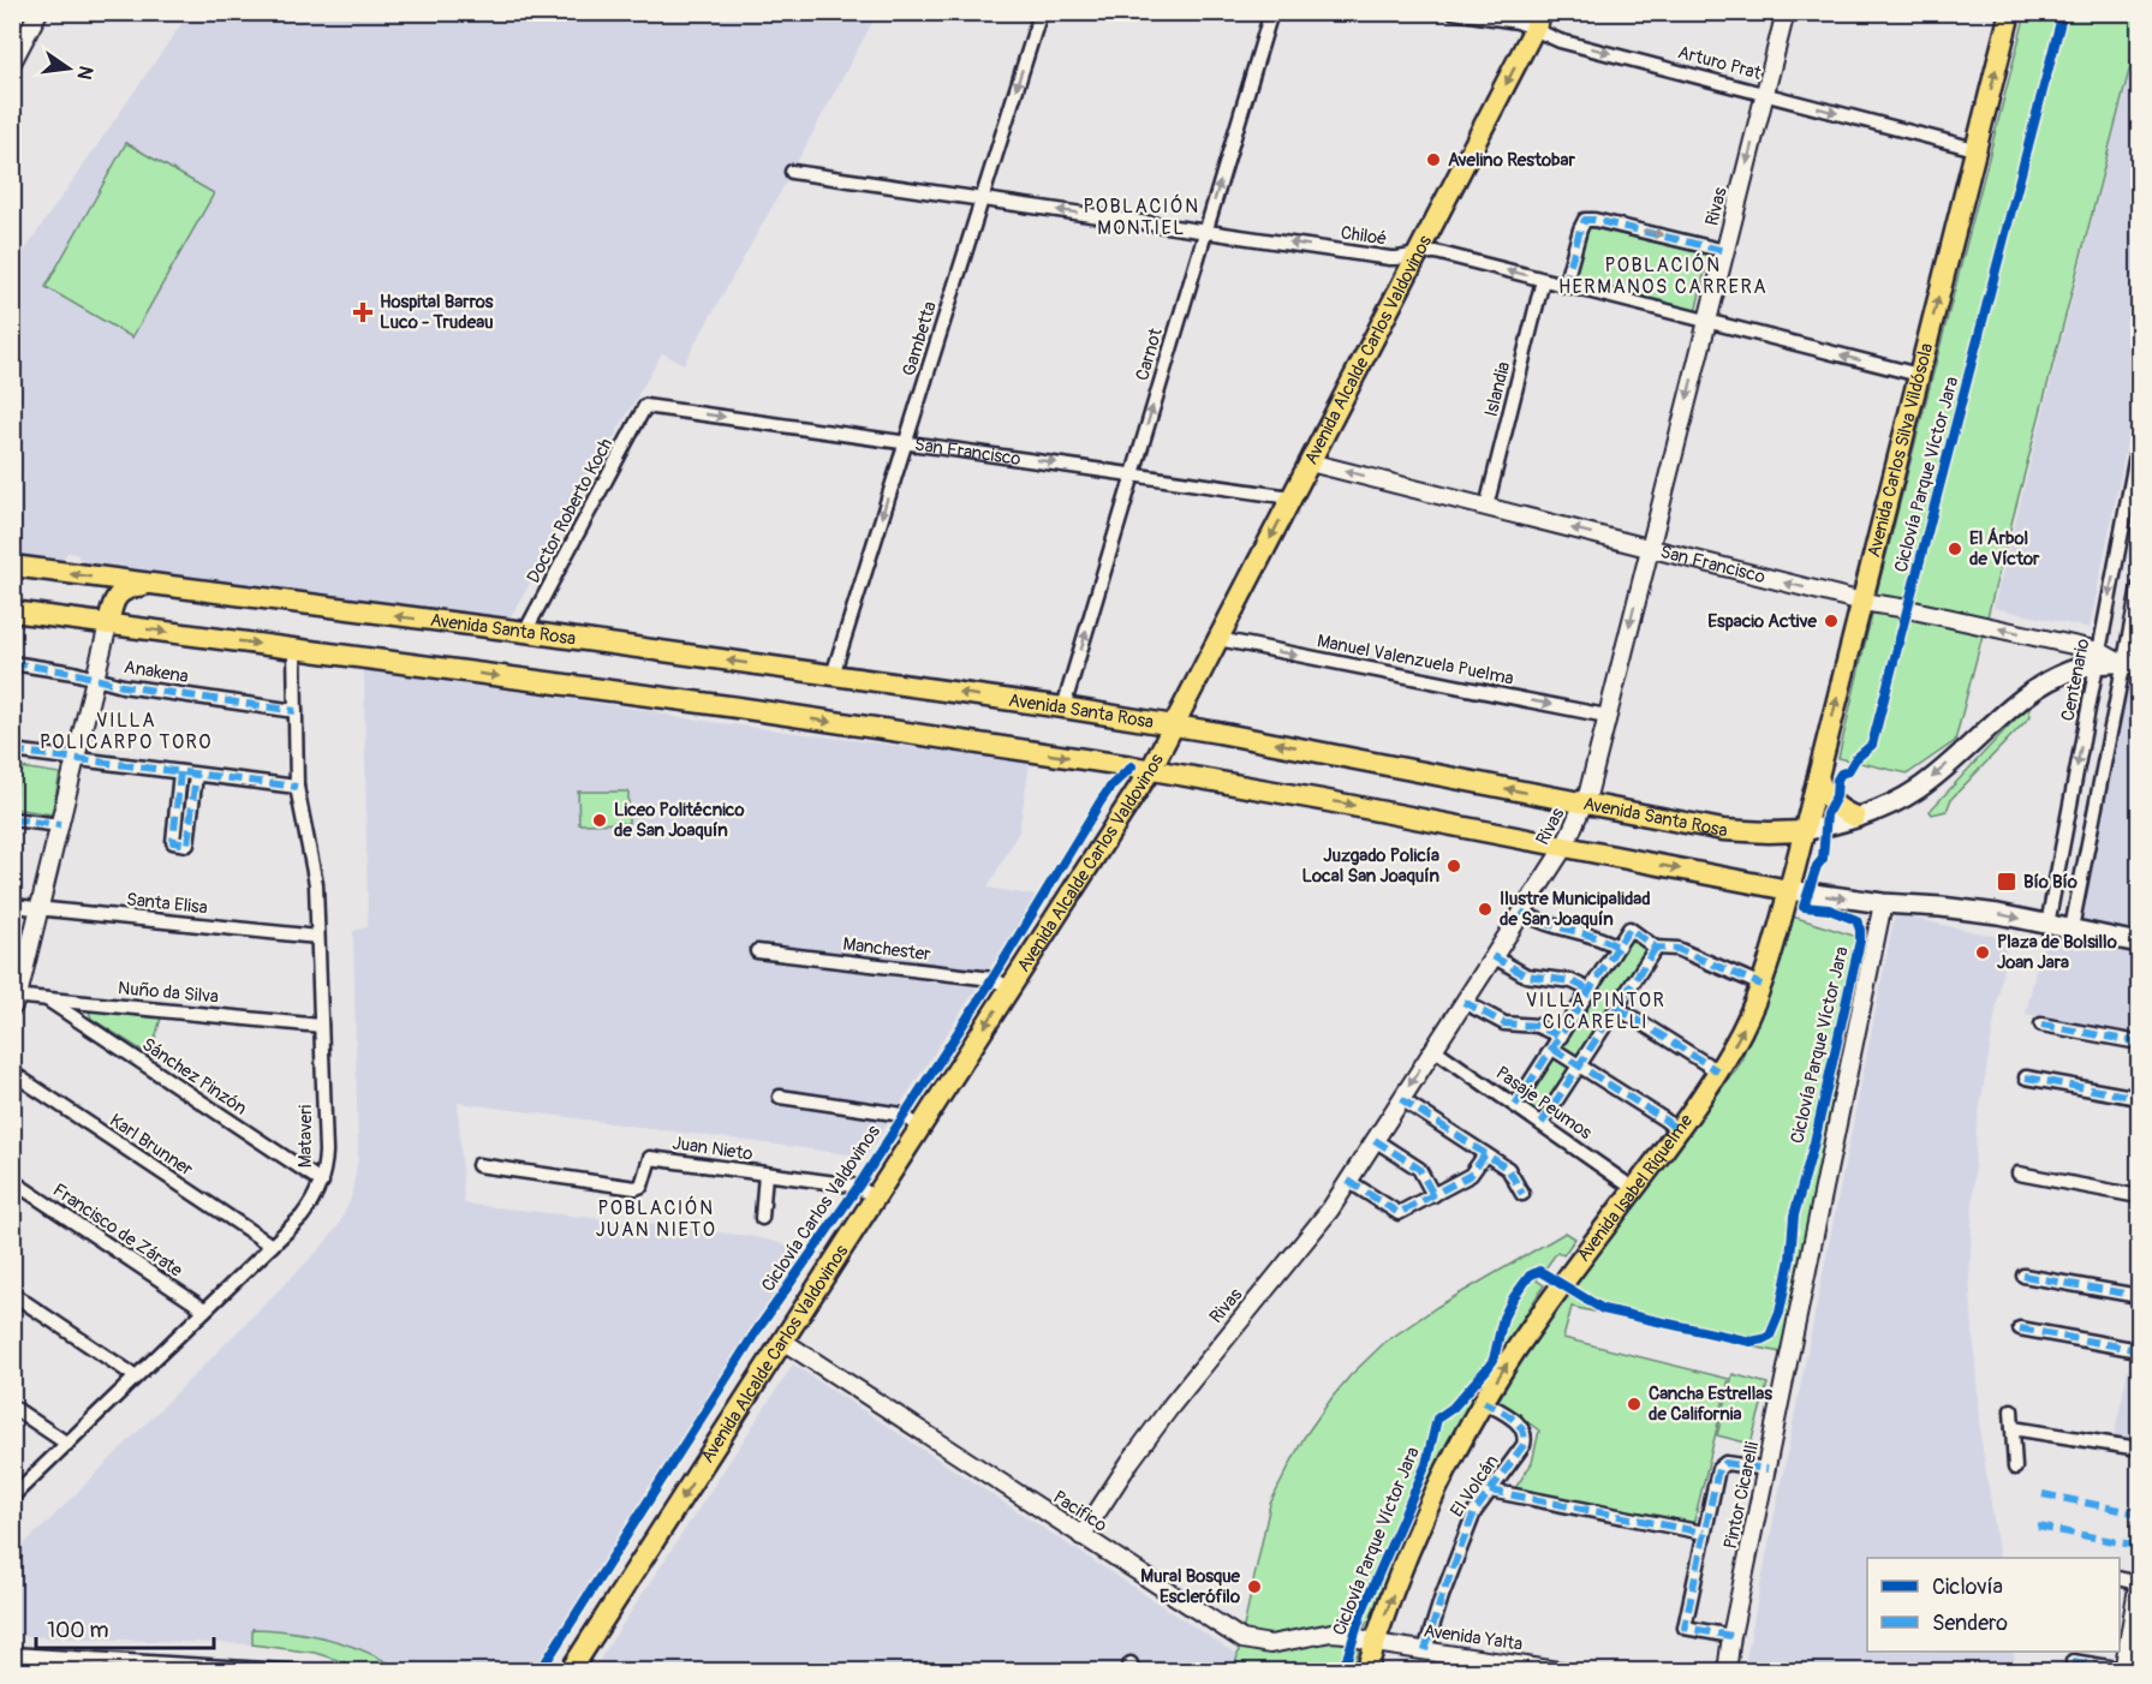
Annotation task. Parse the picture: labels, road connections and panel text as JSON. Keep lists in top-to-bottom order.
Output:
{
  "streets": {
    "main road": [
      "Avenida Alcalde Carlos Valdovinos",
      "San Francisco",
      "Avenida Carlos Silva Vildósola",
      "Avenida Santa Rosa",
      "Avenida Isabel Riquelme"
    ],
    "street": [
      "Arturo Prat",
      "Rivas",
      "Chiloé",
      "Gambetta",
      "Carnot",
      "Islandia",
      "Doctor Roberto Koch",
      "Manuel Valenzuela Puelma",
      "Anakena",
      "Centenario",
      "Santa Elisa",
      "Manchester",
      "Nuño da Silva",
      "Sánchez Pinzón",
      "Pasaje Peumos",
      "Mataveri",
      "Karl Brunner",
      "Juan Nieto",
      "Francisco de Zárate",
      "El Volcán",
      "Pintor Cicarelli",
      "Pacifico",
      "Avenida Yalta"
    ],
    "cycle path": ["Ciclovía Parque Víctor Jara", "Ciclovía Carlos Valdovinos"]
  },
  "crossings": [
    ["Arturo Prat", "Rivas"],
    ["Arturo Prat", "Avenida Alcalde Carlos Valdovinos"],
    ["Arturo Prat", "Avenida Carlos Silva Vildósola"],
    ["Rivas", "Chiloé"],
    ["Rivas", "San Francisco"],
    ["Rivas", "Avenida Santa Rosa"],
    ["Rivas", "Manuel Valenzuela Puelma"],
    ["Rivas", "Pasaje Peumos"],
    ["Rivas", "Pacifico"],
    ["Chiloé", "Gambetta"],
    ["Chiloé", "Avenida Alcalde Carlos Valdovinos"],
    ["Chiloé", "Carnot"],
    ["Chiloé", "Islandia"],
    ["Chiloé", "Avenida Carlos Silva Vildósola"],
    ["Gambetta", "San Francisco"],
    ["Gambetta", "Avenida Santa Rosa"],
    ["Avenida Alcalde Carlos Valdovinos", "San Francisco"],
    ["Avenida Alcalde Carlos Valdovinos", "Avenida Santa Rosa"],
    ["Avenida Alcalde Carlos Valdovinos", "Manuel Valenzuela Puelma"],
    ["Avenida Alcalde Carlos Valdovinos", "Manchester"],
    ["Avenida Alcalde Carlos Valdovinos", "Juan Nieto"],
    ["Avenida Alcalde Carlos Valdovinos", "Pacifico"],
    ["Carnot", "San Francisco"],
    ["Carnot", "Avenida Santa Rosa"],
    ["Islandia", "San Francisco"],
    ["San Francisco", "Avenida Carlos Silva Vildósola"],
    ["San Francisco", "Doctor Roberto Koch"],
    ["San Francisco", "Avenida Santa Rosa"],
    ["San Francisco", "Centenario"],
    ["Avenida Carlos Silva Vildósola", "Avenida Santa Rosa"],
    ["Avenida Carlos Silva Vildósola", "Avenida Isabel Riquelme"],
    ["Doctor Roberto Koch", "Avenida Santa Rosa"],
    ["Avenida Santa Rosa", "Centenario"],
    ["Anakena", "Mataveri"],
    ["Santa Elisa", "Mataveri"],
    ["Nuño da Silva", "Sánchez Pinzón"],
    ["Nuño da Silva", "Mataveri"],
    ["Sánchez Pinzón", "Mataveri"],
    ["Pasaje Peumos", "Avenida Isabel Riquelme"],
    ["Mataveri", "Karl Brunner"],
    ["Mataveri", "Francisco de Zárate"],
    ["Avenida Isabel Riquelme", "El Volcán"],
    ["Avenida Isabel Riquelme", "Pacifico"],
    ["Avenida Isabel Riquelme", "Avenida Yalta"],
    ["El Volcán", "Avenida Yalta"],
    ["Pacifico", "Avenida Yalta"]
  ],
  "one_way": [
    "Arturo Prat",
    "Rivas",
    "Chiloé",
    "Gambetta",
    "Avenida Alcalde Carlos Valdovinos",
    "Carnot",
    "Avenida Carlos Silva Vildósola",
    "Manuel Valenzuela Puelma",
    "Avenida Isabel Riquelme"
  ],
  "districts": [
    "POBLACIÓN MONTIEL",
    "POBLACIÓN HERMANOS CARRERA",
    "VILLA POLICARPO TORO",
    "VILLA PINTOR CICARELLI",
    "POBLACIÓN JUAN NIETO"
  ],
  "places": {
    "other": [
      "Avelino Restobar",
      "El Árbol de Víctor",
      "Espacio Active",
      "Liceo Politécnico de San Joaquín",
      "Juzgado Policía Local San Joaquín",
      "Ilustre Municipalidad de San Joaquín",
      "Plaza de Bolsillo Joan Jara",
      "Cancha Estrellas de California",
      "Mural Bosque Esclerófilo"
    ],
    "health": ["Hospital Barros Luco - Trudeau"],
    "transit": ["Bío Bío"]
  },
  "legend": ["Ciclovía", "Sendero"],
  "scale_bar": "100 m",
  "north": "right"
}
